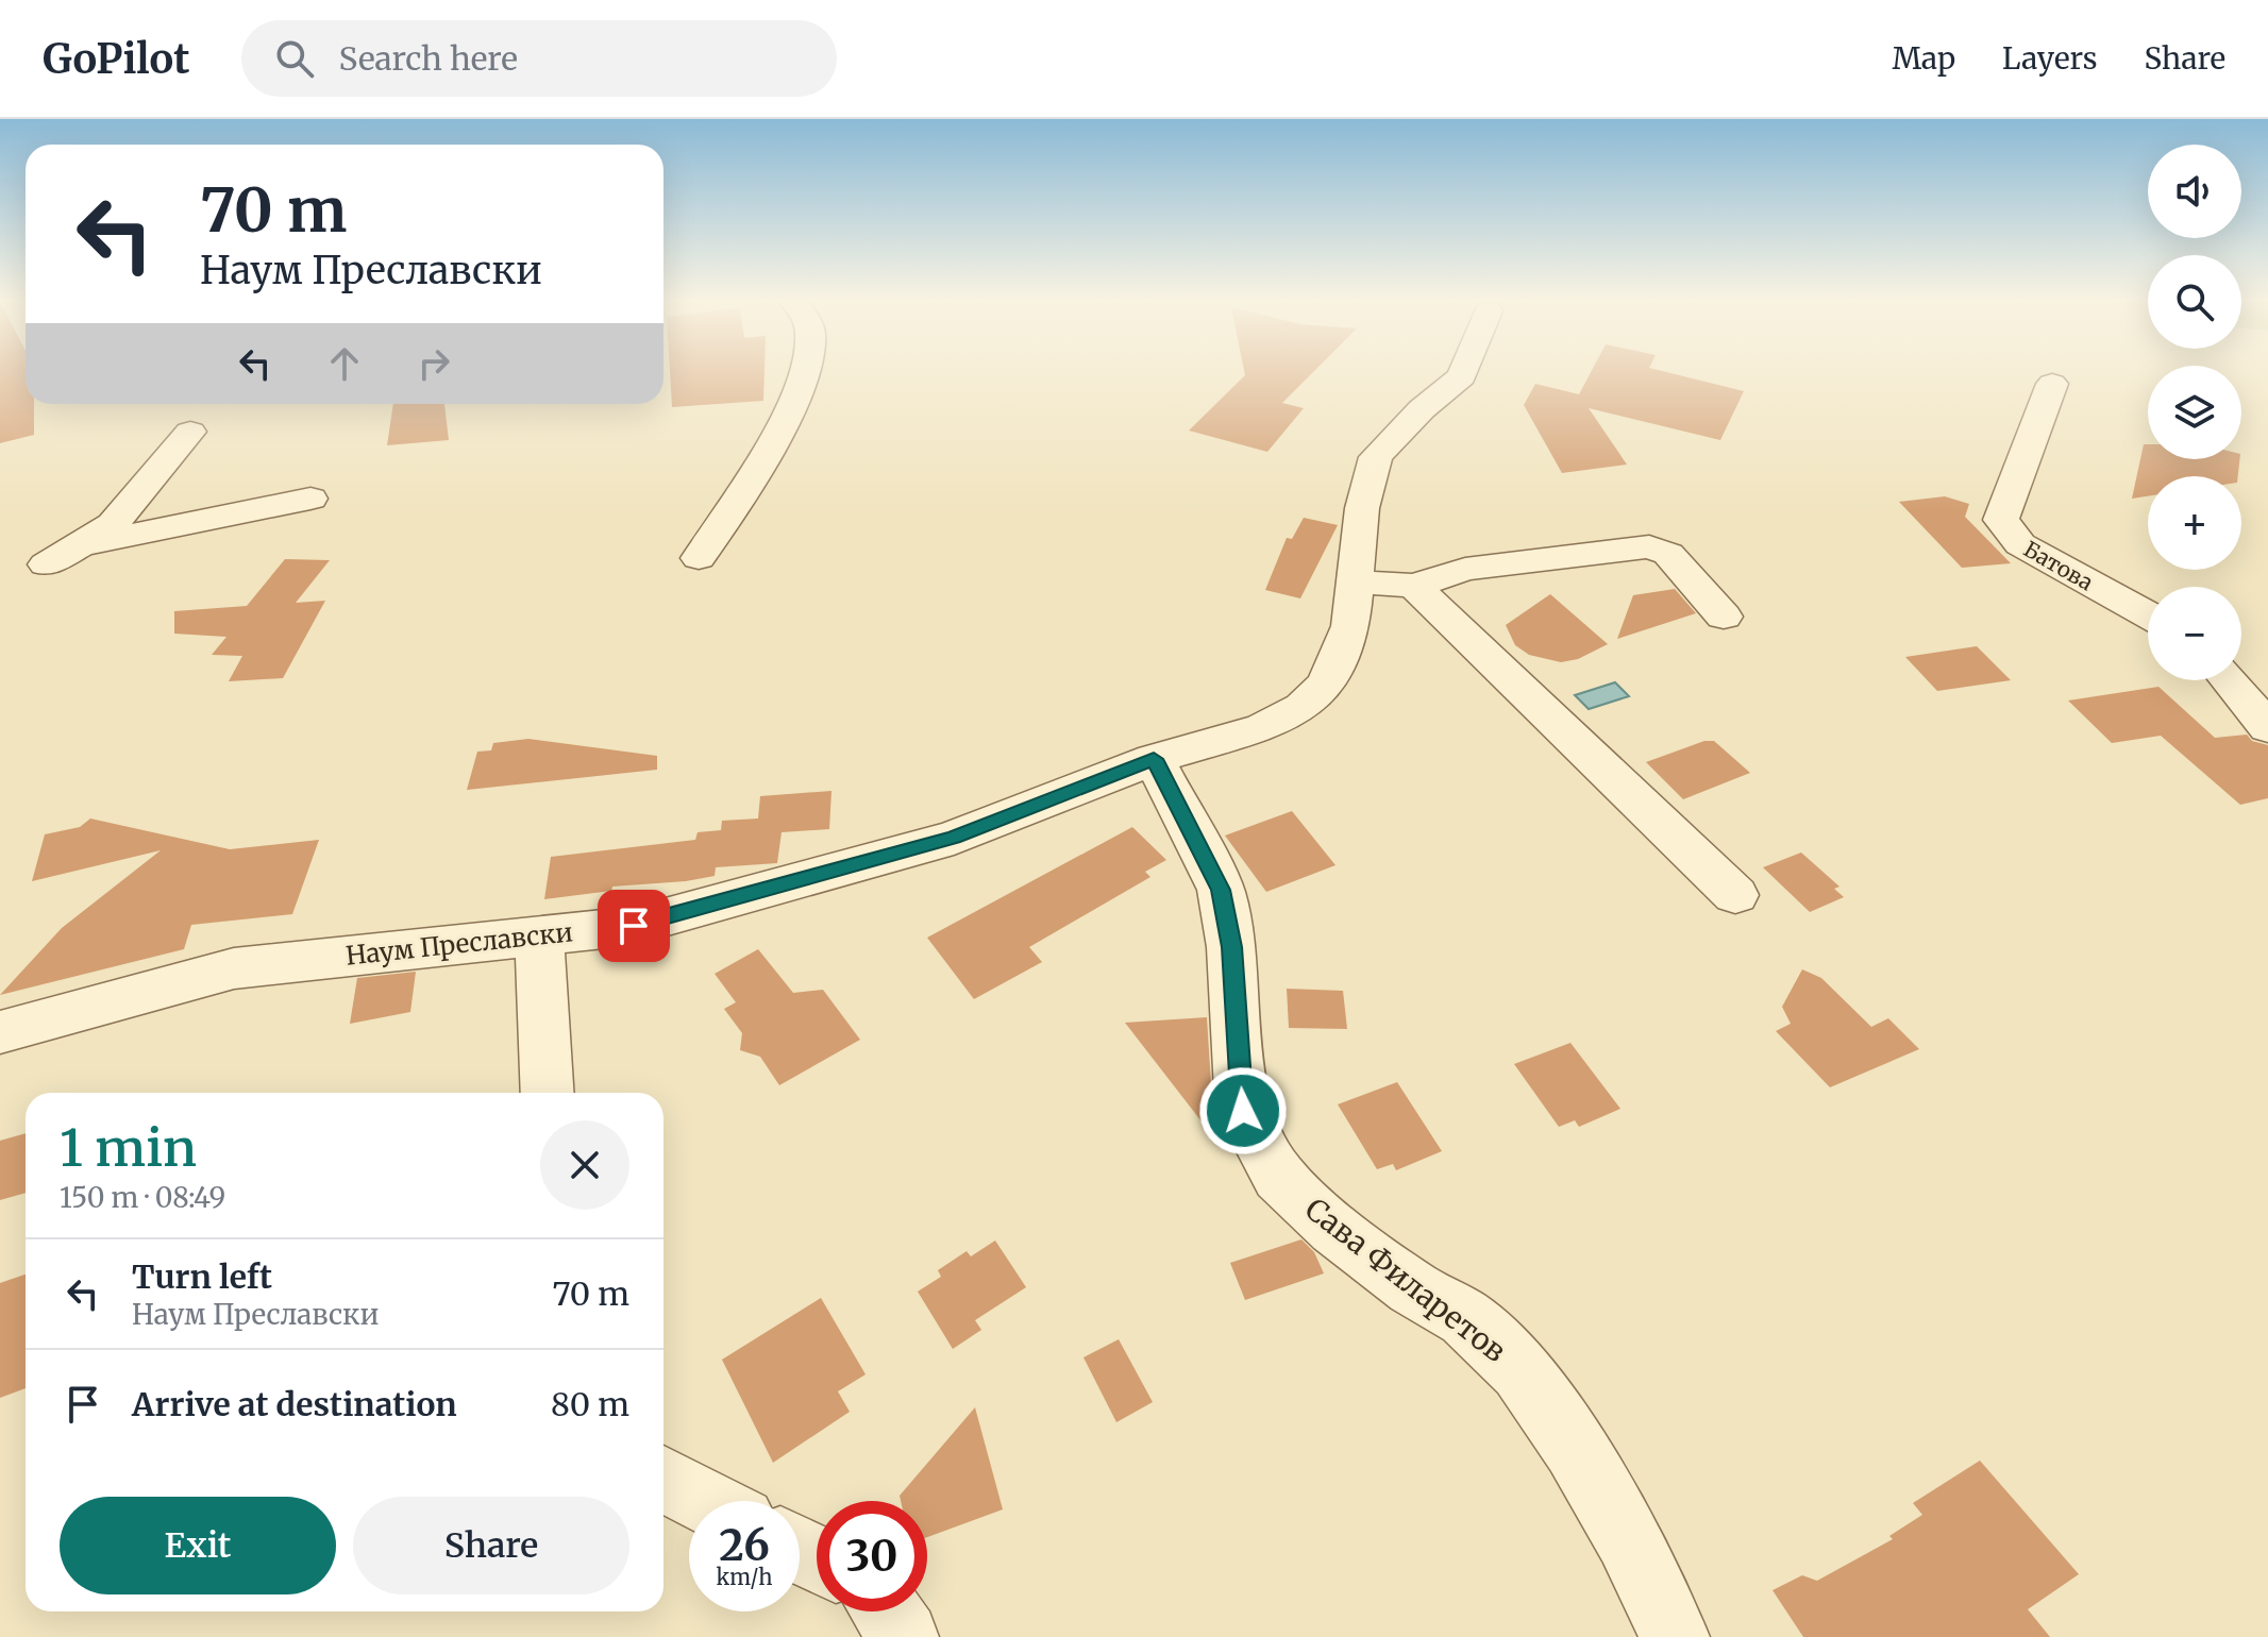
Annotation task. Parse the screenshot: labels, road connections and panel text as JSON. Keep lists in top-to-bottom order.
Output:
{
  "streets": {
    "street": ["Батова", "Наум Преславски", "Сава Филаретов"]
  },
  "crossings": [
    ["Наум Преславски", "Сава Филаретов"]
  ],
  "page": {
    "header": "GoPilot",
    "search": "Search here",
    "nav": ["Map", "Layers", "Share"],
    "map_buttons": ["+", "−"],
    "turn": ["70 m", "Наум Преславски"],
    "heading": ["1 min", "150 m · 08:49"],
    "list": [
      {
        "name": "Turn left",
        "note": "Наум Преславски",
        "value": "70 m"
      },
      {
        "name": "Arrive at destination",
        "value": "80 m"
      }
    ],
    "buttons": ["Exit", "Share"],
    "speed": "26 km/h",
    "limit": "30"
  }
}
